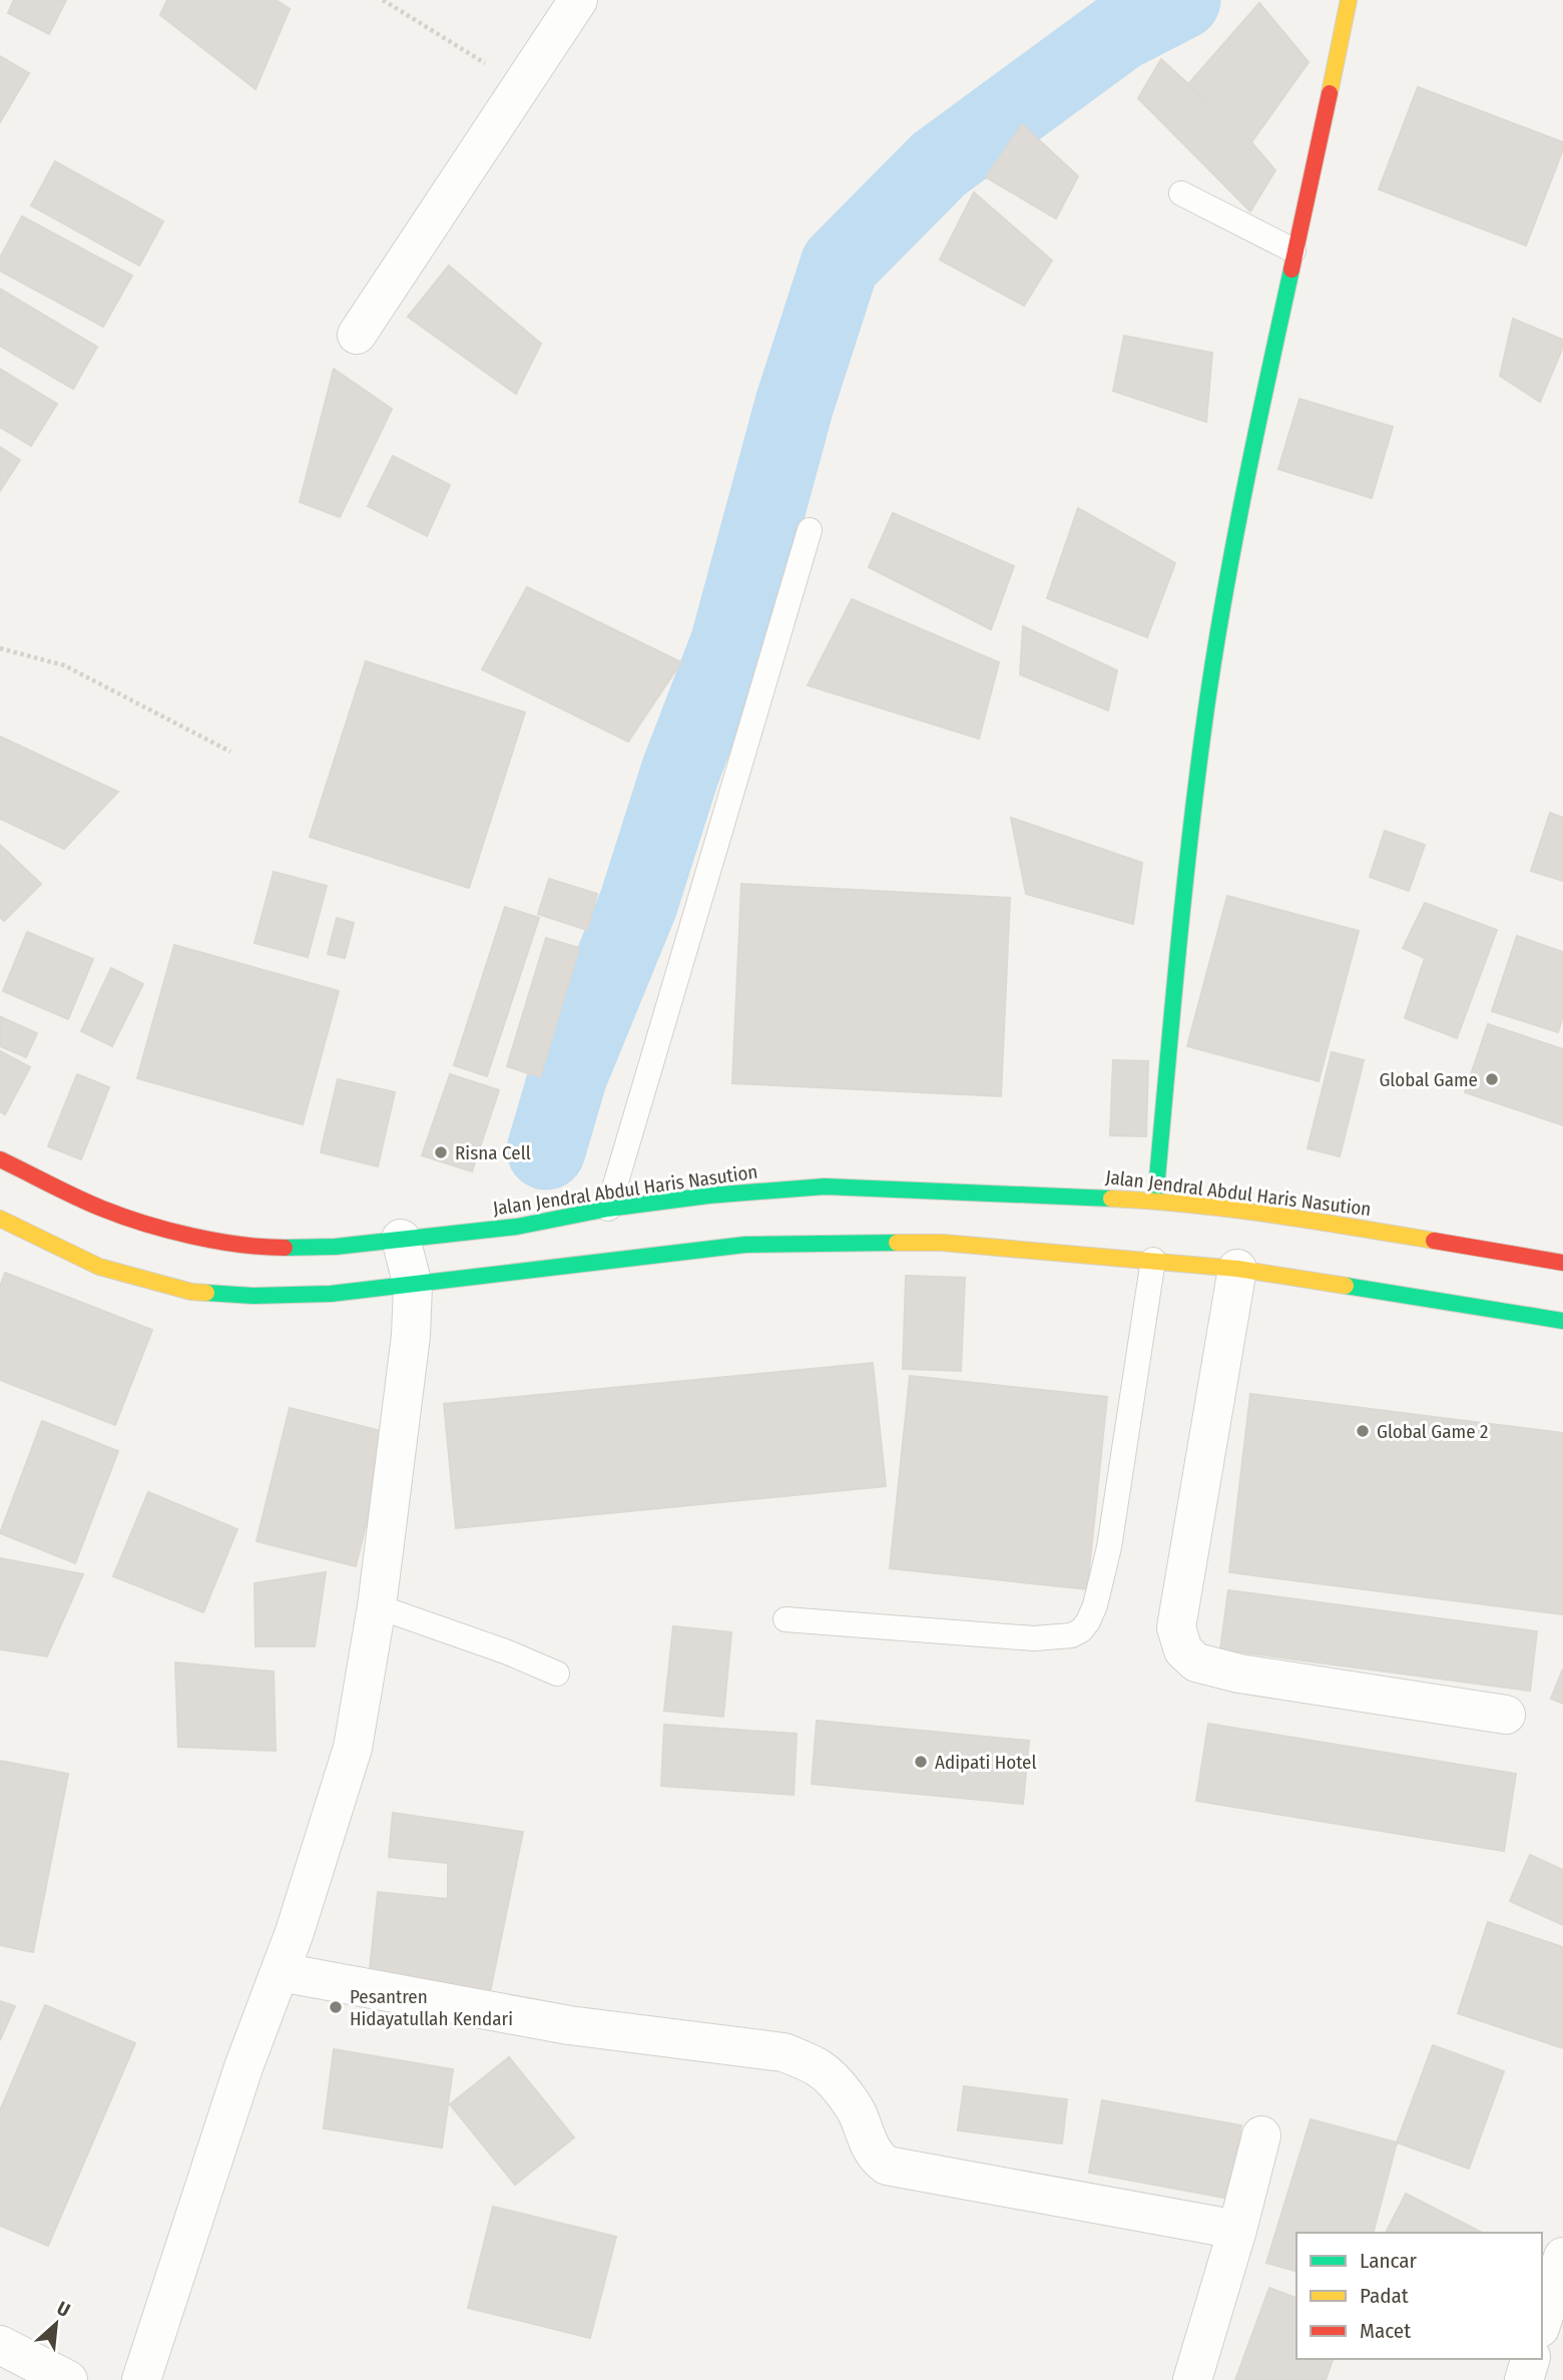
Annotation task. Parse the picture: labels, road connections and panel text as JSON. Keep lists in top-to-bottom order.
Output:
{
  "streets": {
    "main road": ["Jalan Jendral Abdul Haris Nasution"]
  },
  "places": [
    "Global Game",
    "Risna Cell",
    "Global Game 2",
    "Adipati Hotel",
    "Pesantren Hidayatullah Kendari"
  ],
  "legend": ["Lancar", "Padat", "Macet"],
  "north": "top right"
}
